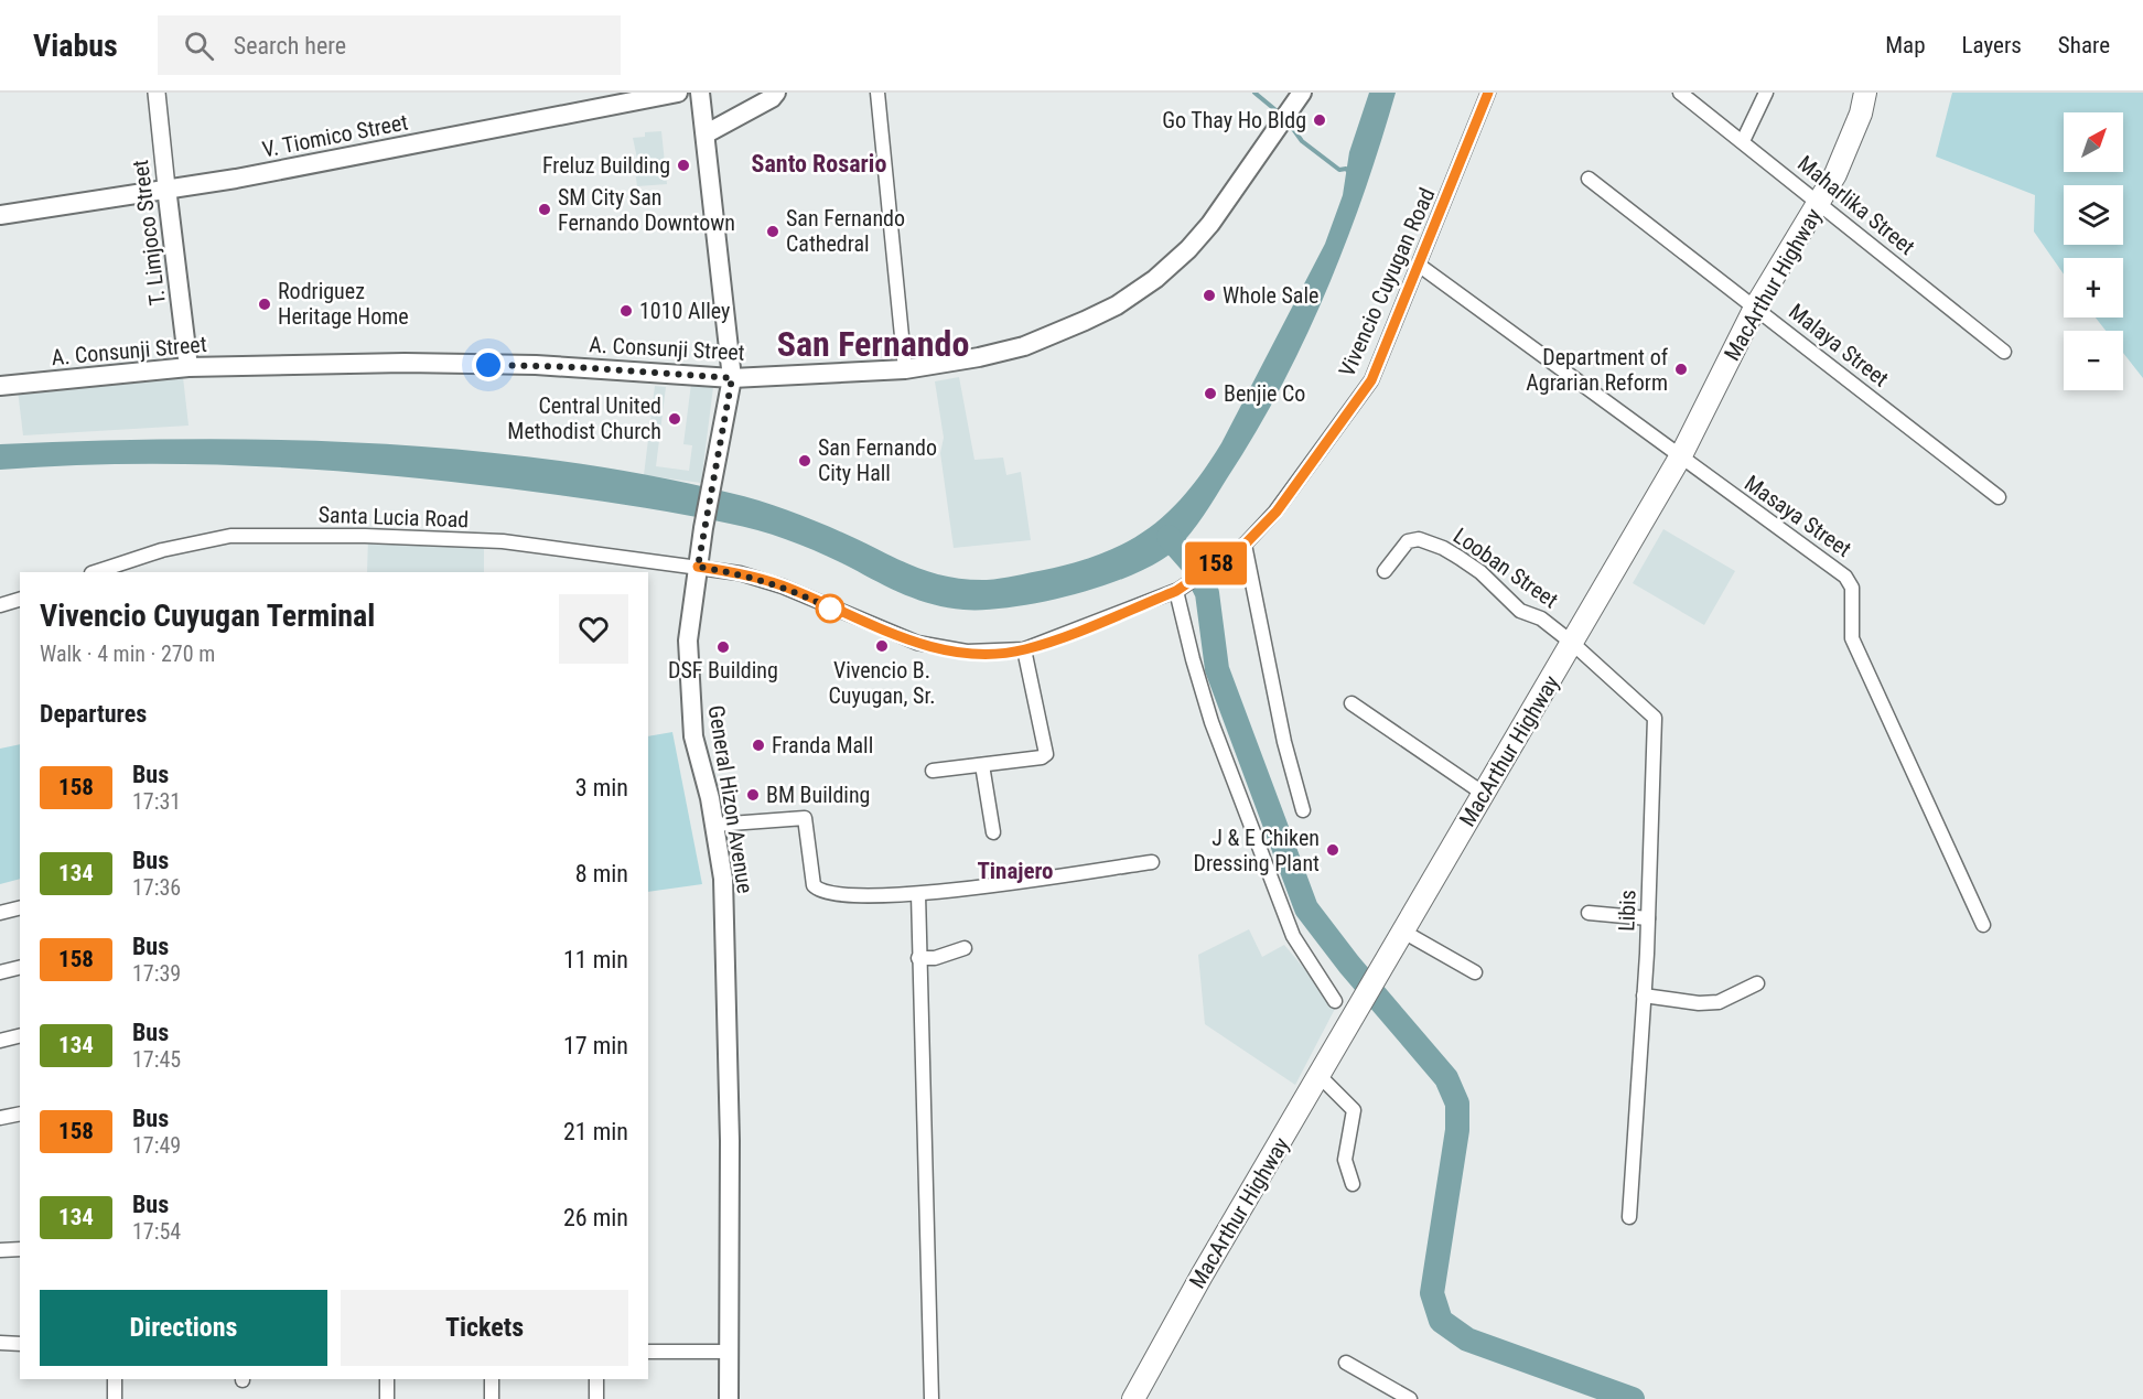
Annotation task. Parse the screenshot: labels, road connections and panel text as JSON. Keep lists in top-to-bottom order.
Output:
{
  "streets": {
    "highway": ["MacArthur Highway"],
    "main road": [
      "V. Tiomico Street",
      "T. Limjoco Street",
      "A. Consunji Street",
      "General Hizon Avenue"
    ],
    "street": [
      "Maharlika Street",
      "Vivencio Cuyugan Road",
      "Malaya Street",
      "Masaya Street",
      "Santa Lucia Road",
      "Looban Street",
      "Libis"
    ]
  },
  "crossings": [
    ["V. Tiomico Street", "T. Limjoco Street"],
    ["Maharlika Street", "MacArthur Highway"],
    ["T. Limjoco Street", "A. Consunji Street"],
    ["Vivencio Cuyugan Road", "Masaya Street"],
    ["Vivencio Cuyugan Road", "Santa Lucia Road"],
    ["Vivencio Cuyugan Road", "General Hizon Avenue"],
    ["MacArthur Highway", "Malaya Street"],
    ["MacArthur Highway", "Masaya Street"],
    ["MacArthur Highway", "Looban Street"],
    ["MacArthur Highway", "Libis"],
    ["A. Consunji Street", "General Hizon Avenue"],
    ["Santa Lucia Road", "General Hizon Avenue"],
    ["Looban Street", "Libis"]
  ],
  "districts": ["Santo Rosario", "San Fernando", "Tinajero"],
  "places": [
    "Go Thay Ho Bldg",
    "Freluz Building",
    "SM City San Fernando Downtown",
    "San Fernando Cathedral",
    "Whole Sale",
    "Rodriguez Heritage Home",
    "1010 Alley",
    "Department of Agrarian Reform",
    "Benjie Co",
    "Central United Methodist Church",
    "San Fernando City Hall",
    "Vivencio B. Cuyugan, Sr.",
    "DSF Building",
    "Franda Mall",
    "BM Building",
    "J & E Chiken Dressing Plant"
  ],
  "lines": ["bus line 158"],
  "north": "top right",
  "page": {
    "header": "Viabus",
    "search": "Search here",
    "nav": ["Map", "Layers", "Share"],
    "on_map": "158",
    "map_buttons": ["+", "−"],
    "heading": [
      ["Vivencio Cuyugan Terminal", "Walk · 4 min · 270 m"],
      "Departures"
    ],
    "list": [
      {
        "mark": "158",
        "name": "Bus",
        "note": "17:31",
        "value": "3 min"
      },
      {
        "mark": "134",
        "name": "Bus",
        "note": "17:36",
        "value": "8 min"
      },
      {
        "mark": "158",
        "name": "Bus",
        "note": "17:39",
        "value": "11 min"
      },
      {
        "mark": "134",
        "name": "Bus",
        "note": "17:45",
        "value": "17 min"
      },
      {
        "mark": "158",
        "name": "Bus",
        "note": "17:49",
        "value": "21 min"
      },
      {
        "mark": "134",
        "name": "Bus",
        "note": "17:54",
        "value": "26 min"
      }
    ],
    "buttons": ["Directions", "Tickets"]
  }
}
